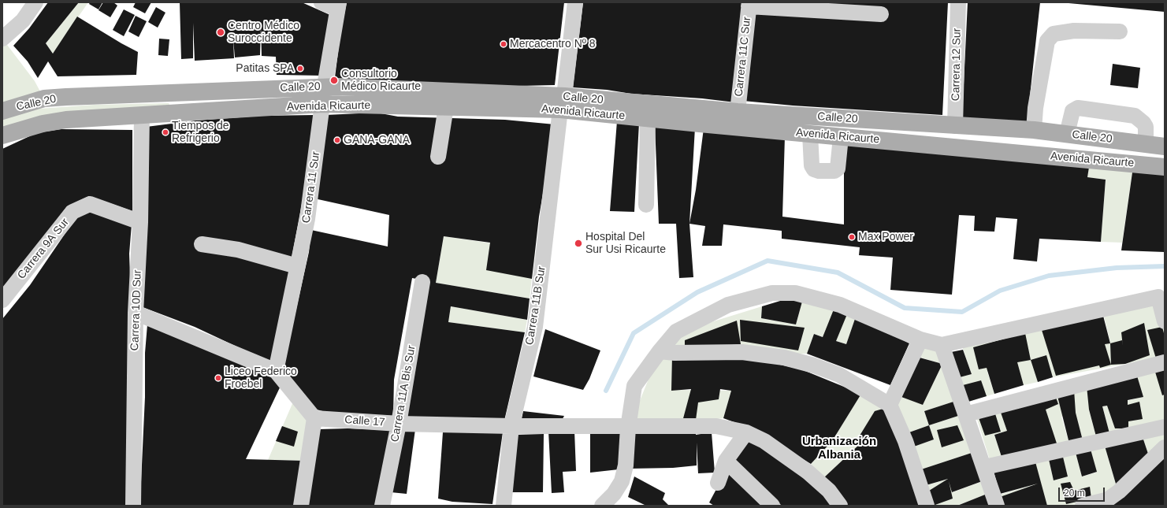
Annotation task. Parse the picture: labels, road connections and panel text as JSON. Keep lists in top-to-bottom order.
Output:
{
  "streets": {
    "main road": ["Calle 20", "Avenida Ricaurte"],
    "street": [
      "Carrera 11C Sur",
      "Carrera 12 Sur",
      "Carrera 11 Sur",
      "Carrera 9A Sur",
      "Carrera 11B Sur",
      "Carrera 10D Sur",
      "Carrera 11A Bis Sur",
      "Calle 17"
    ]
  },
  "crossings": [
    ["Carrera 11C Sur", "Calle 20"],
    ["Carrera 12 Sur", "Calle 20"],
    ["Calle 20", "Avenida Ricaurte"],
    ["Calle 20", "Carrera 11 Sur"],
    ["Calle 20", "Carrera 11B Sur"],
    ["Avenida Ricaurte", "Carrera 11 Sur"],
    ["Avenida Ricaurte", "Carrera 11B Sur"],
    ["Avenida Ricaurte", "Carrera 10D Sur"],
    ["Carrera 9A Sur", "Carrera 10D Sur"],
    ["Carrera 11B Sur", "Calle 17"],
    ["Carrera 11A Bis Sur", "Calle 17"]
  ],
  "districts": ["Urbanización Albania"],
  "places": [
    "Centro Médico Suroccidente",
    "Mercacentro Nº 8",
    "Patitas SPA",
    "Consultorio Médico Ricaurte",
    "Tiempos de Refrigerio",
    "GANA-GANA",
    "Max Power",
    "Hospital Del Sur Usi Ricaurte",
    "Liceo Federico Froebel"
  ],
  "scale_bar": "20 m"
}
